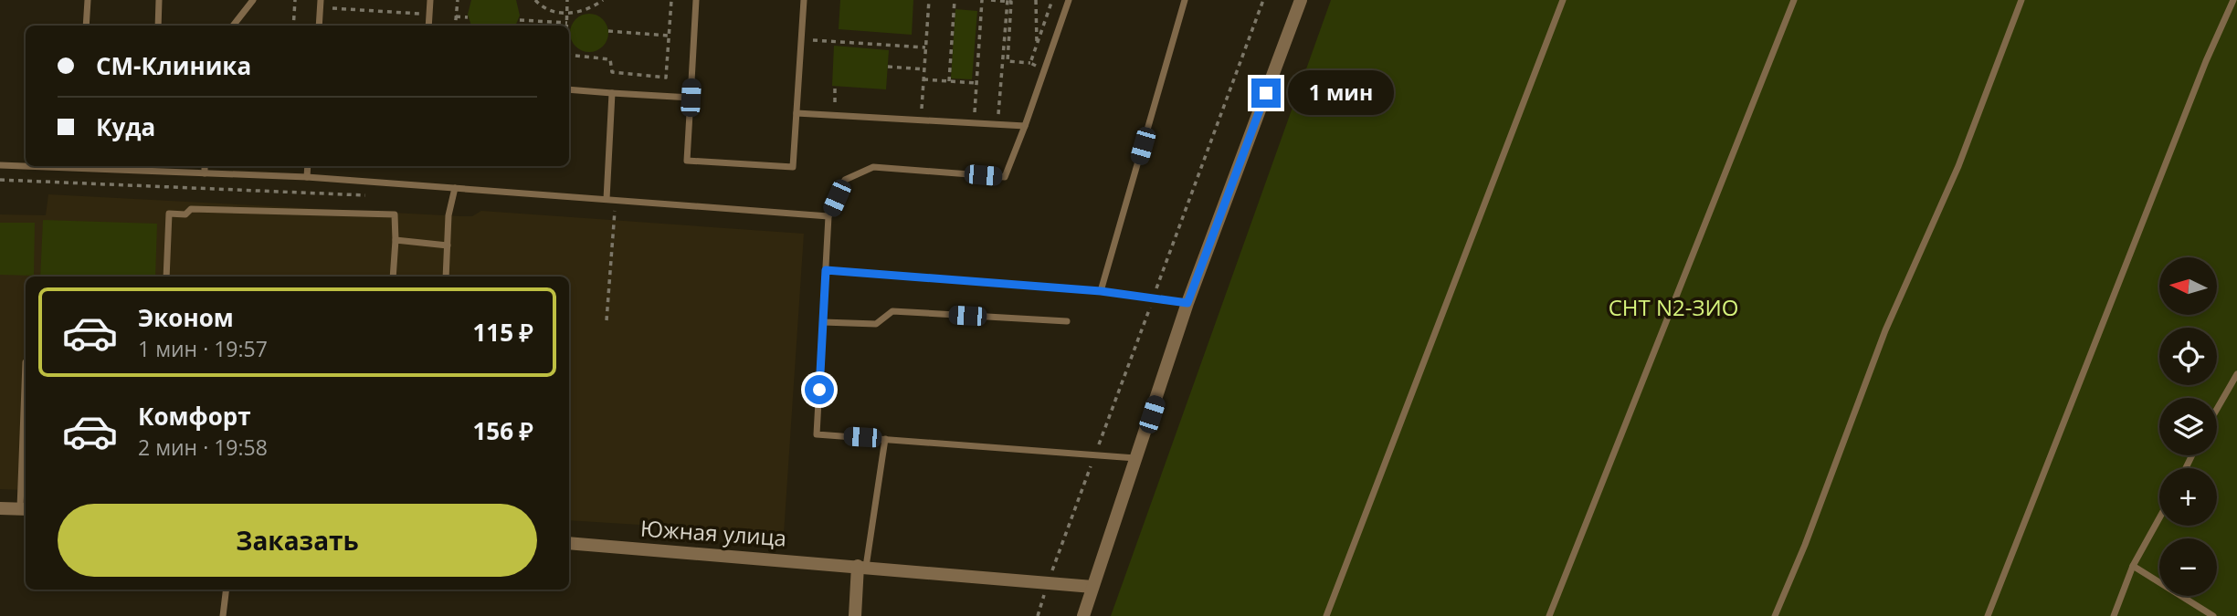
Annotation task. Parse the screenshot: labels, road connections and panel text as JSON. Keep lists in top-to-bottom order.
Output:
{
  "streets": {
    "street": ["Южная улица"]
  },
  "parks": ["СНТ N2-ЗИО"],
  "north": "left",
  "page": {
    "banner": ["СМ-Клиника", "Куда"],
    "bubble": "1 мин",
    "map_buttons": ["+", "−"],
    "list": [
      {
        "name": "Эконом",
        "note": "1 мин · 19:57",
        "value": "115 ₽"
      },
      {
        "name": "Комфорт",
        "note": "2 мин · 19:58",
        "value": "156 ₽"
      }
    ],
    "buttons": "Заказать"
  }
}
